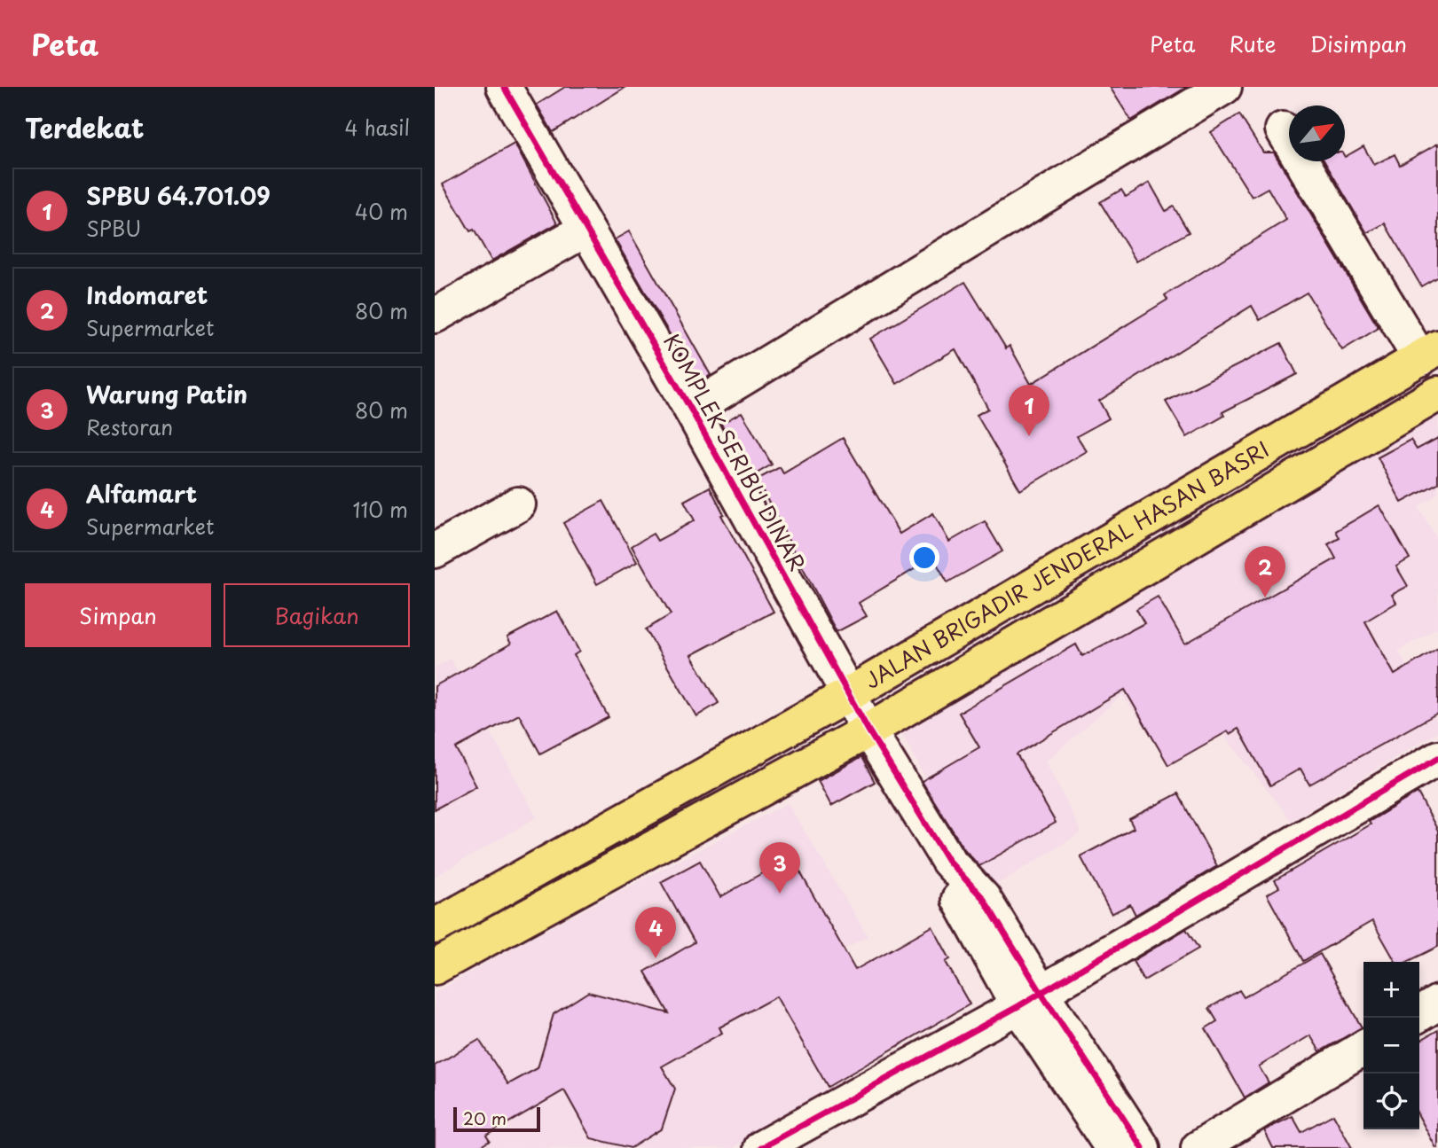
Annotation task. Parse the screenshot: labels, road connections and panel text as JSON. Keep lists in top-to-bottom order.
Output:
{
  "streets": {
    "highway": ["JALAN BRIGADIR JENDERAL HASAN BASRI"],
    "street": ["KOMPLEK SERIBU DINAR"]
  },
  "crossings": [
    ["KOMPLEK SERIBU DINAR", "JALAN BRIGADIR JENDERAL HASAN BASRI"]
  ],
  "scale_bar": "20 m",
  "north": "top right",
  "page": {
    "header": "Peta",
    "nav": ["Peta", "Rute", "Disimpan"],
    "heading": ["Terdekat", "4 hasil"],
    "list": [
      {
        "mark": "1",
        "name": "SPBU 64.701.09",
        "note": "SPBU",
        "value": "40 m"
      },
      {
        "mark": "2",
        "name": "Indomaret",
        "note": "Supermarket",
        "value": "80 m"
      },
      {
        "mark": "3",
        "name": "Warung Patin",
        "note": "Restoran",
        "value": "80 m"
      },
      {
        "mark": "4",
        "name": "Alfamart",
        "note": "Supermarket",
        "value": "110 m"
      }
    ],
    "pins": [
      "1",
      "2",
      "3",
      "4"
    ],
    "buttons": ["Simpan", "Bagikan"],
    "map_buttons": ["+", "−"],
    "scale": "20 m"
  }
}
